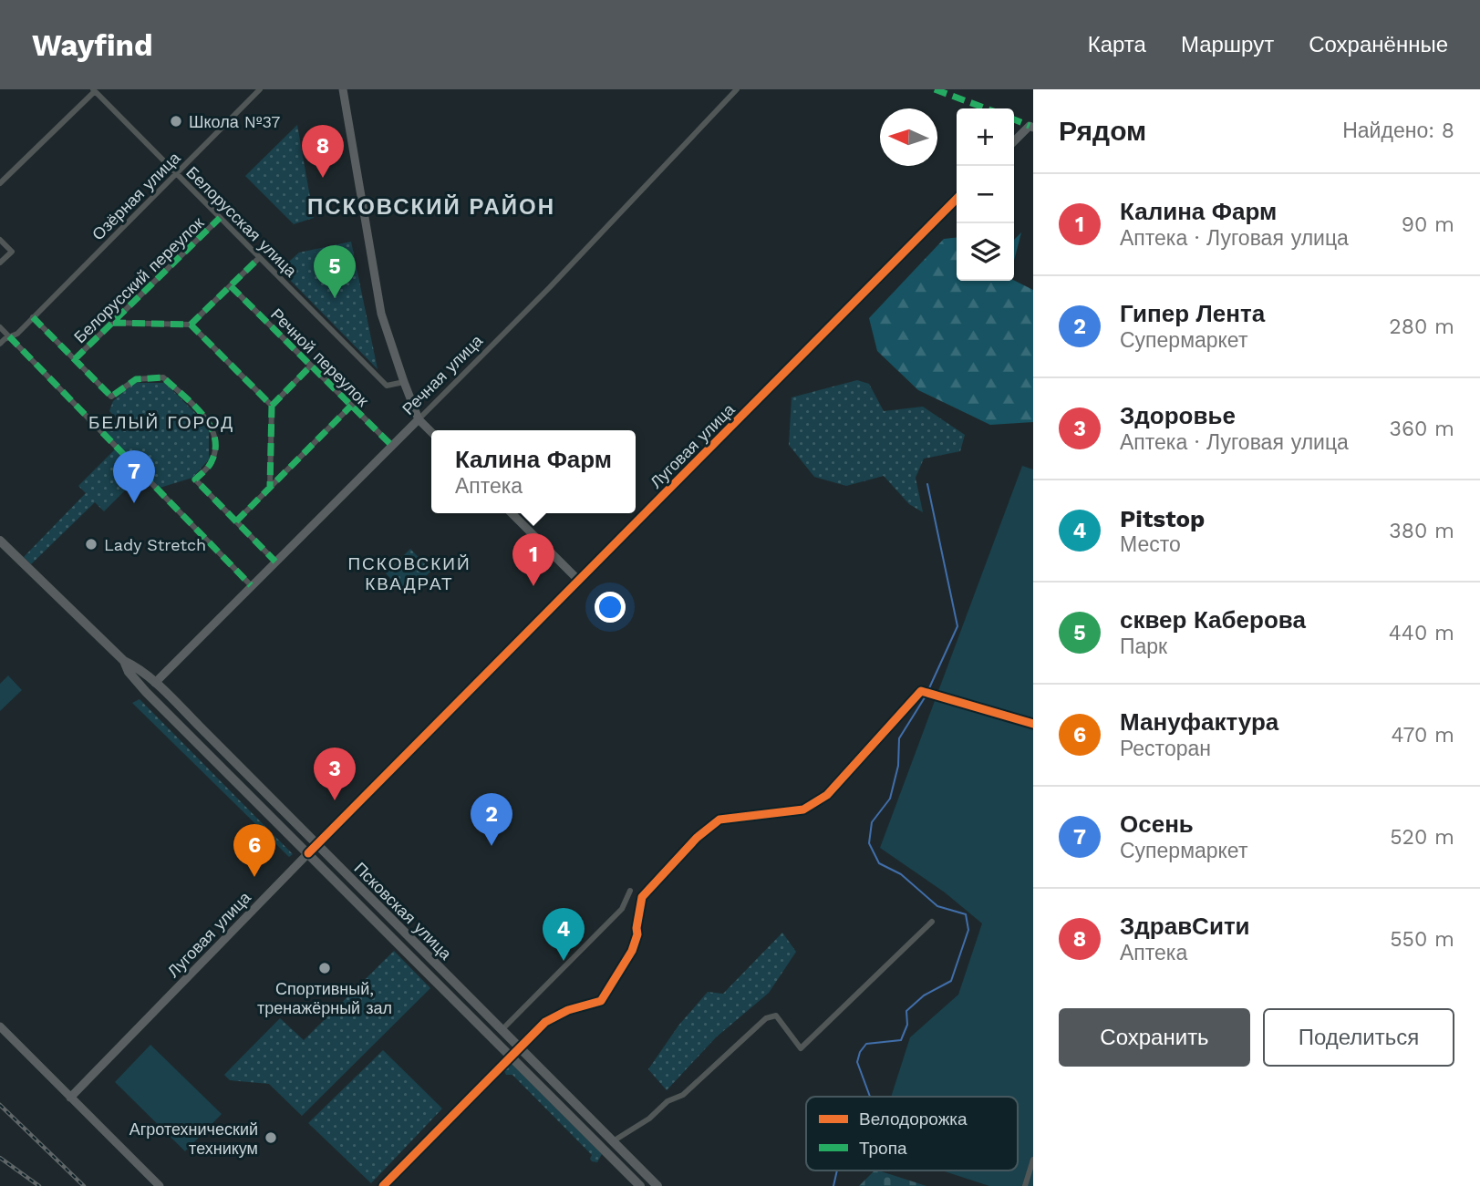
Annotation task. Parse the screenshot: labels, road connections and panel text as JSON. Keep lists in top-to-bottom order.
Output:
{
  "streets": {
    "main road": ["Псковская улица"],
    "street": [
      "Озёрная улица",
      "Белорусская улица",
      "Белорусский переулок",
      "Речной переулок",
      "Речная улица",
      "Луговая улица"
    ]
  },
  "crossings": [
    ["Озёрная улица", "Белорусская улица"],
    ["Белорусская улица", "Белорусский переулок"],
    ["Речной переулок", "Речная улица"],
    ["Речная улица", "Псковская улица"],
    ["Луговая улица", "Псковская улица"]
  ],
  "districts": ["ПСКОВСКИЙ РАЙОН", "БЕЛЫЙ ГОРОД", "ПСКОВСКИЙ КВАДРАТ"],
  "places": [
    "Школа №37",
    "Lady Stretch",
    "Спортивный, тренажёрный зал",
    "Агротехнический техникум"
  ],
  "legend": ["Велодорожка", "Тропа"],
  "north": "left",
  "page": {
    "header": "Wayfind",
    "nav": ["Карта", "Маршрут", "Сохранённые"],
    "heading": ["Рядом", "Найдено: 8"],
    "map_buttons": ["+", "−"],
    "pins": [
      "8",
      "5",
      "7",
      "1",
      "3",
      "2",
      "6",
      "4"
    ],
    "list": [
      {
        "mark": "1",
        "name": "Калина Фарм",
        "note": "Аптека · Луговая улица",
        "value": "90 m"
      },
      {
        "mark": "2",
        "name": "Гипер Лента",
        "note": "Супермаркет",
        "value": "280 m"
      },
      {
        "mark": "3",
        "name": "Здоровье",
        "note": "Аптека · Луговая улица",
        "value": "360 m"
      },
      {
        "mark": "4",
        "name": "Pitstop",
        "note": "Место",
        "value": "380 m"
      },
      {
        "mark": "5",
        "name": "сквер Каберова",
        "note": "Парк",
        "value": "440 m"
      },
      {
        "mark": "6",
        "name": "Мануфактура",
        "note": "Ресторан",
        "value": "470 m"
      },
      {
        "mark": "7",
        "name": "Осень",
        "note": "Супермаркет",
        "value": "520 m"
      },
      {
        "mark": "8",
        "name": "ЗдравСити",
        "note": "Аптека",
        "value": "550 m"
      }
    ],
    "popup": ["Калина Фарм", "Аптека"],
    "buttons": ["Сохранить", "Поделиться"]
  }
}
